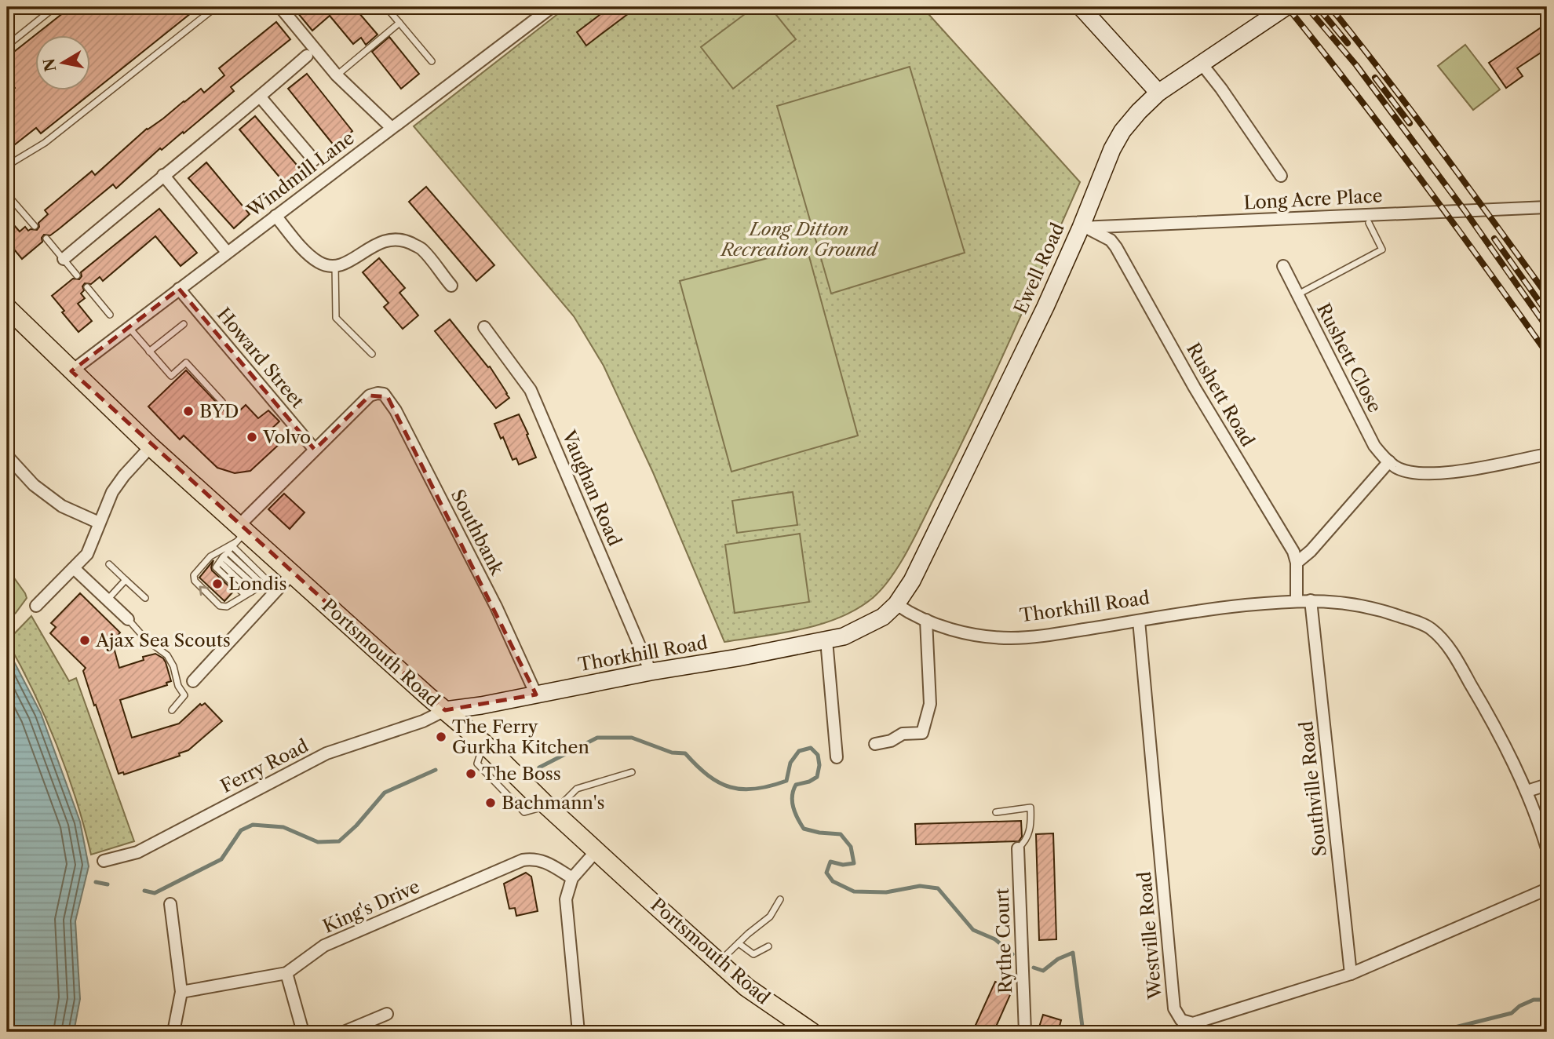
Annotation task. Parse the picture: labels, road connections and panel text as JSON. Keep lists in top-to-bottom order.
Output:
{
  "streets": {
    "main road": ["Portsmouth Road"],
    "street": [
      "Windmill Lane",
      "Long Acre Place",
      "Ewell Road",
      "Howard Street",
      "Rushett Close",
      "Rushett Road",
      "Vaughan Road",
      "Southbank",
      "Thorkhill Road",
      "Ferry Road",
      "Southville Road",
      "King's Drive",
      "Westville Road",
      "Rythe Court"
    ]
  },
  "crossings": [
    ["Windmill Lane", "Howard Street"],
    ["Windmill Lane", "Portsmouth Road"],
    ["Long Acre Place", "Ewell Road"],
    ["Long Acre Place", "Rushett Road"],
    ["Ewell Road", "Rushett Road"],
    ["Ewell Road", "Thorkhill Road"],
    ["Howard Street", "Southbank"],
    ["Rushett Road", "Thorkhill Road"],
    ["Vaughan Road", "Thorkhill Road"],
    ["Southbank", "Thorkhill Road"],
    ["Thorkhill Road", "Portsmouth Road"],
    ["Thorkhill Road", "Ferry Road"],
    ["Thorkhill Road", "Southville Road"],
    ["Thorkhill Road", "Westville Road"],
    ["Portsmouth Road", "Ferry Road"],
    ["Southville Road", "Westville Road"]
  ],
  "parks": ["Long Ditton Recreation Ground"],
  "places": [
    "BYD",
    "Volvo",
    "Londis",
    "Ajax Sea Scouts",
    "The Ferry Gurkha Kitchen",
    "The Boss",
    "Bachmann's"
  ],
  "north": "left"
}
